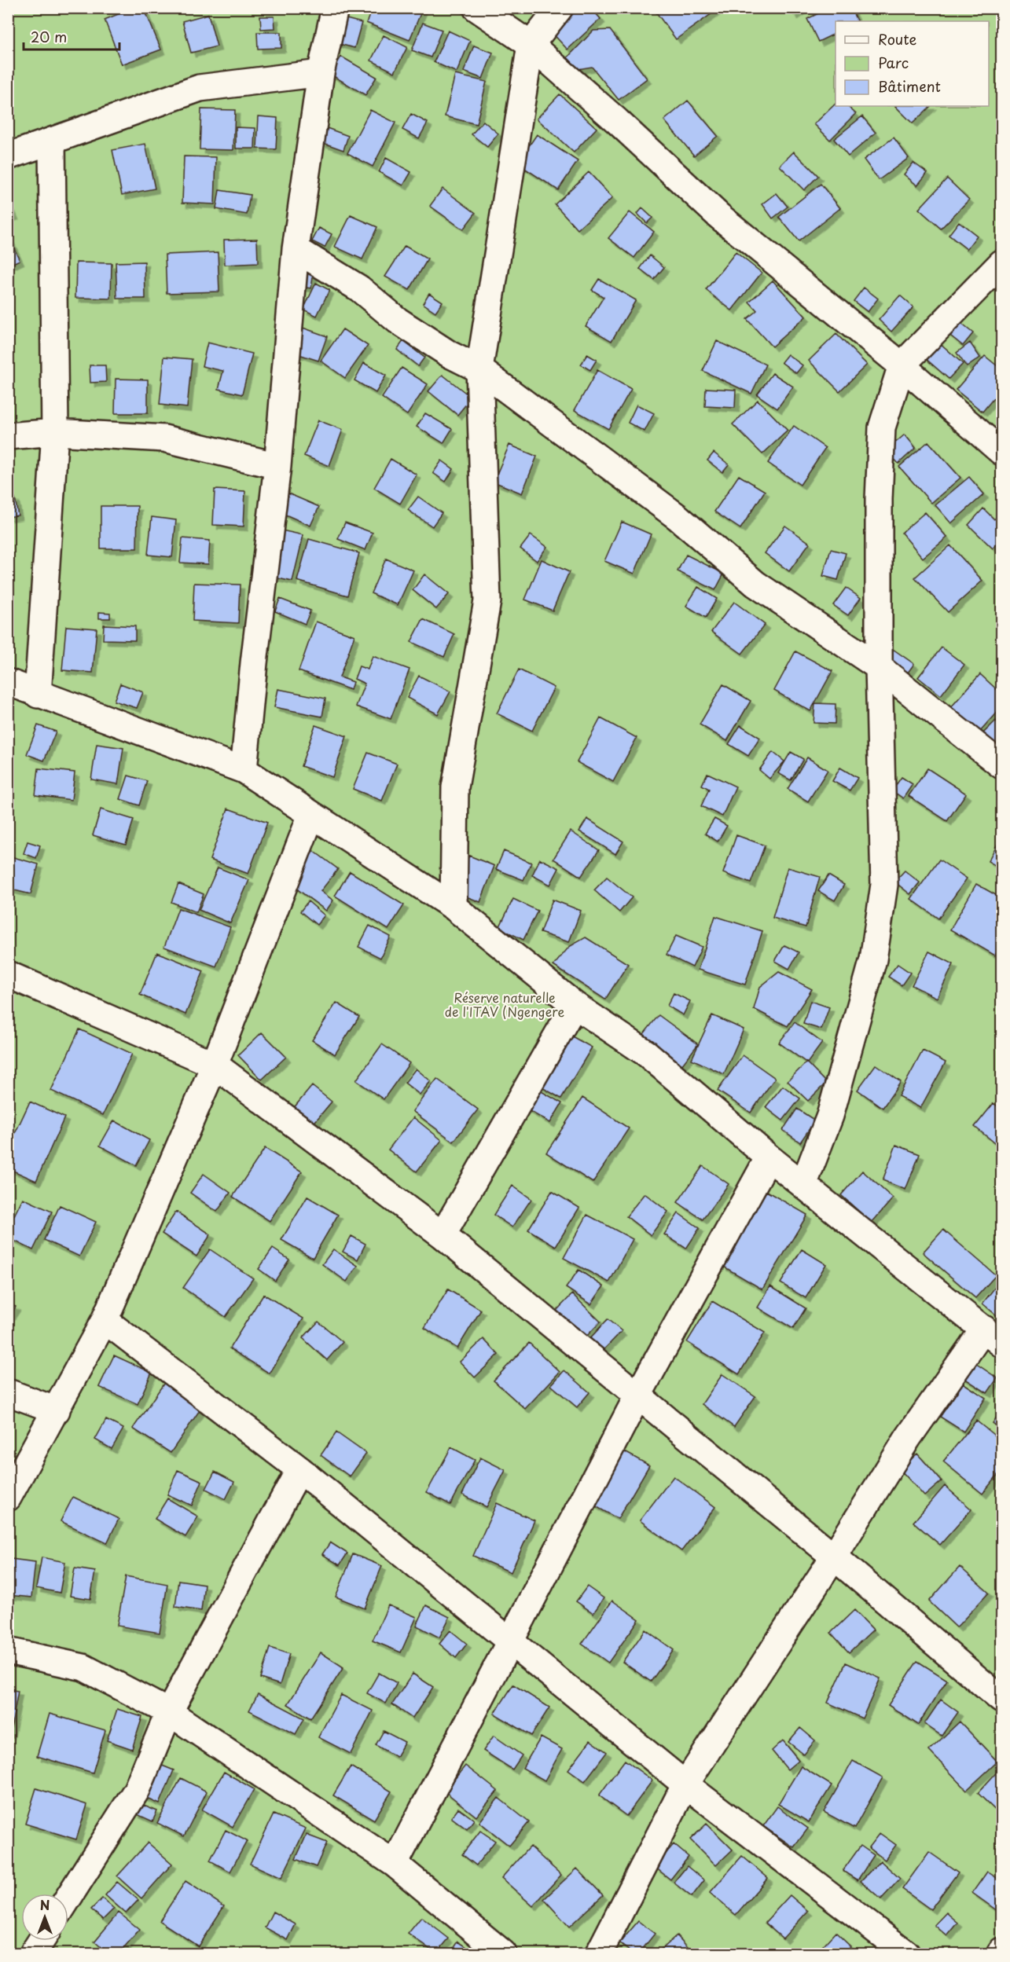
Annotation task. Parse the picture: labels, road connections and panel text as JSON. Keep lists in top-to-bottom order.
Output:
{
  "parks": ["Réserve naturelle de l'ITAV (Ngengere"],
  "legend": ["Route", "Parc", "Bâtiment"],
  "scale_bar": "20 m",
  "north": "top"
}
